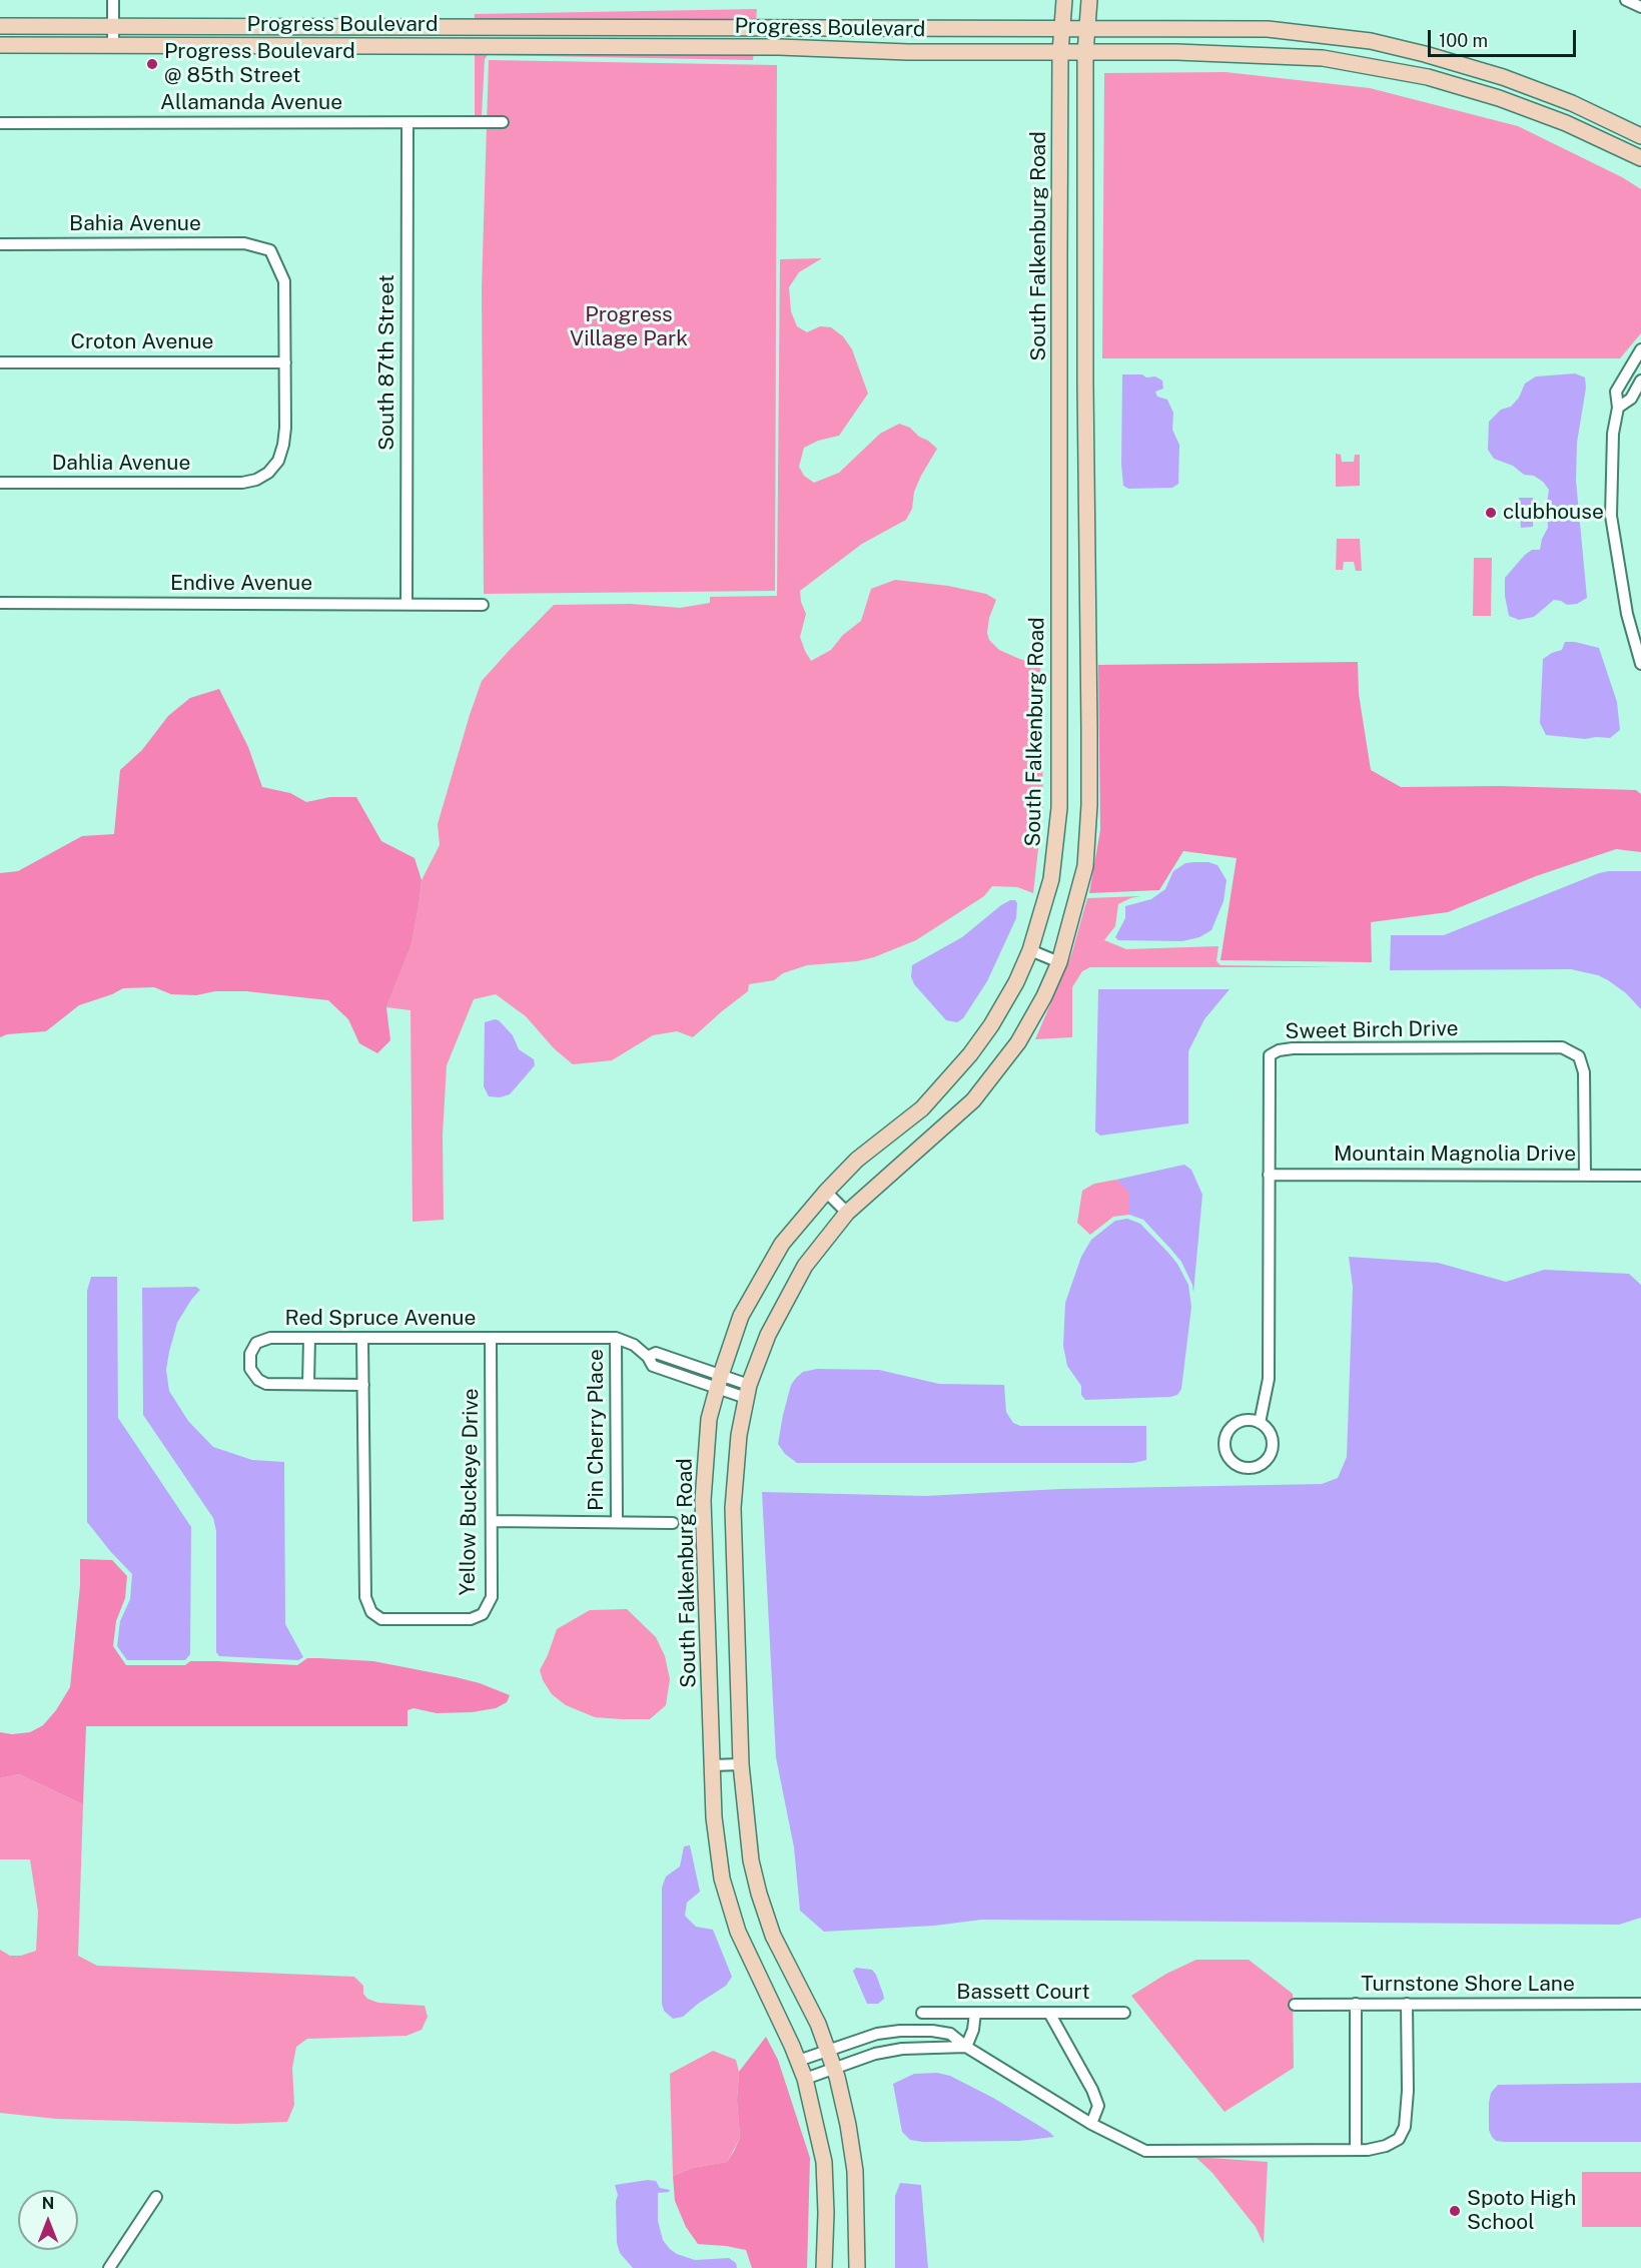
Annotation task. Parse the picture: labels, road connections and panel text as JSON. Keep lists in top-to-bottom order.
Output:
{
  "streets": {
    "street": [
      "Progress Boulevard",
      "Allamanda Avenue",
      "Bahia Avenue",
      "South Falkenburg Road",
      "Croton Avenue",
      "South 87th Street",
      "Dahlia Avenue",
      "Endive Avenue",
      "Sweet Birch Drive",
      "Mountain Magnolia Drive",
      "Red Spruce Avenue",
      "Pin Cherry Place",
      "Yellow Buckeye Drive",
      "Turnstone Shore Lane",
      "Bassett Court"
    ]
  },
  "crossings": [
    ["Progress Boulevard", "South Falkenburg Road"],
    ["Allamanda Avenue", "South 87th Street"],
    ["Bahia Avenue", "Croton Avenue"],
    ["Bahia Avenue", "Dahlia Avenue"],
    ["South Falkenburg Road", "Red Spruce Avenue"],
    ["Croton Avenue", "Dahlia Avenue"],
    ["South 87th Street", "Endive Avenue"],
    ["Sweet Birch Drive", "Mountain Magnolia Drive"],
    ["Red Spruce Avenue", "Pin Cherry Place"],
    ["Red Spruce Avenue", "Yellow Buckeye Drive"]
  ],
  "parks": ["Progress Village Park"],
  "places": ["Progress Boulevard @ 85th Street", "clubhouse", "Spoto High School"],
  "scale_bar": "100 m",
  "north": "top"
}
